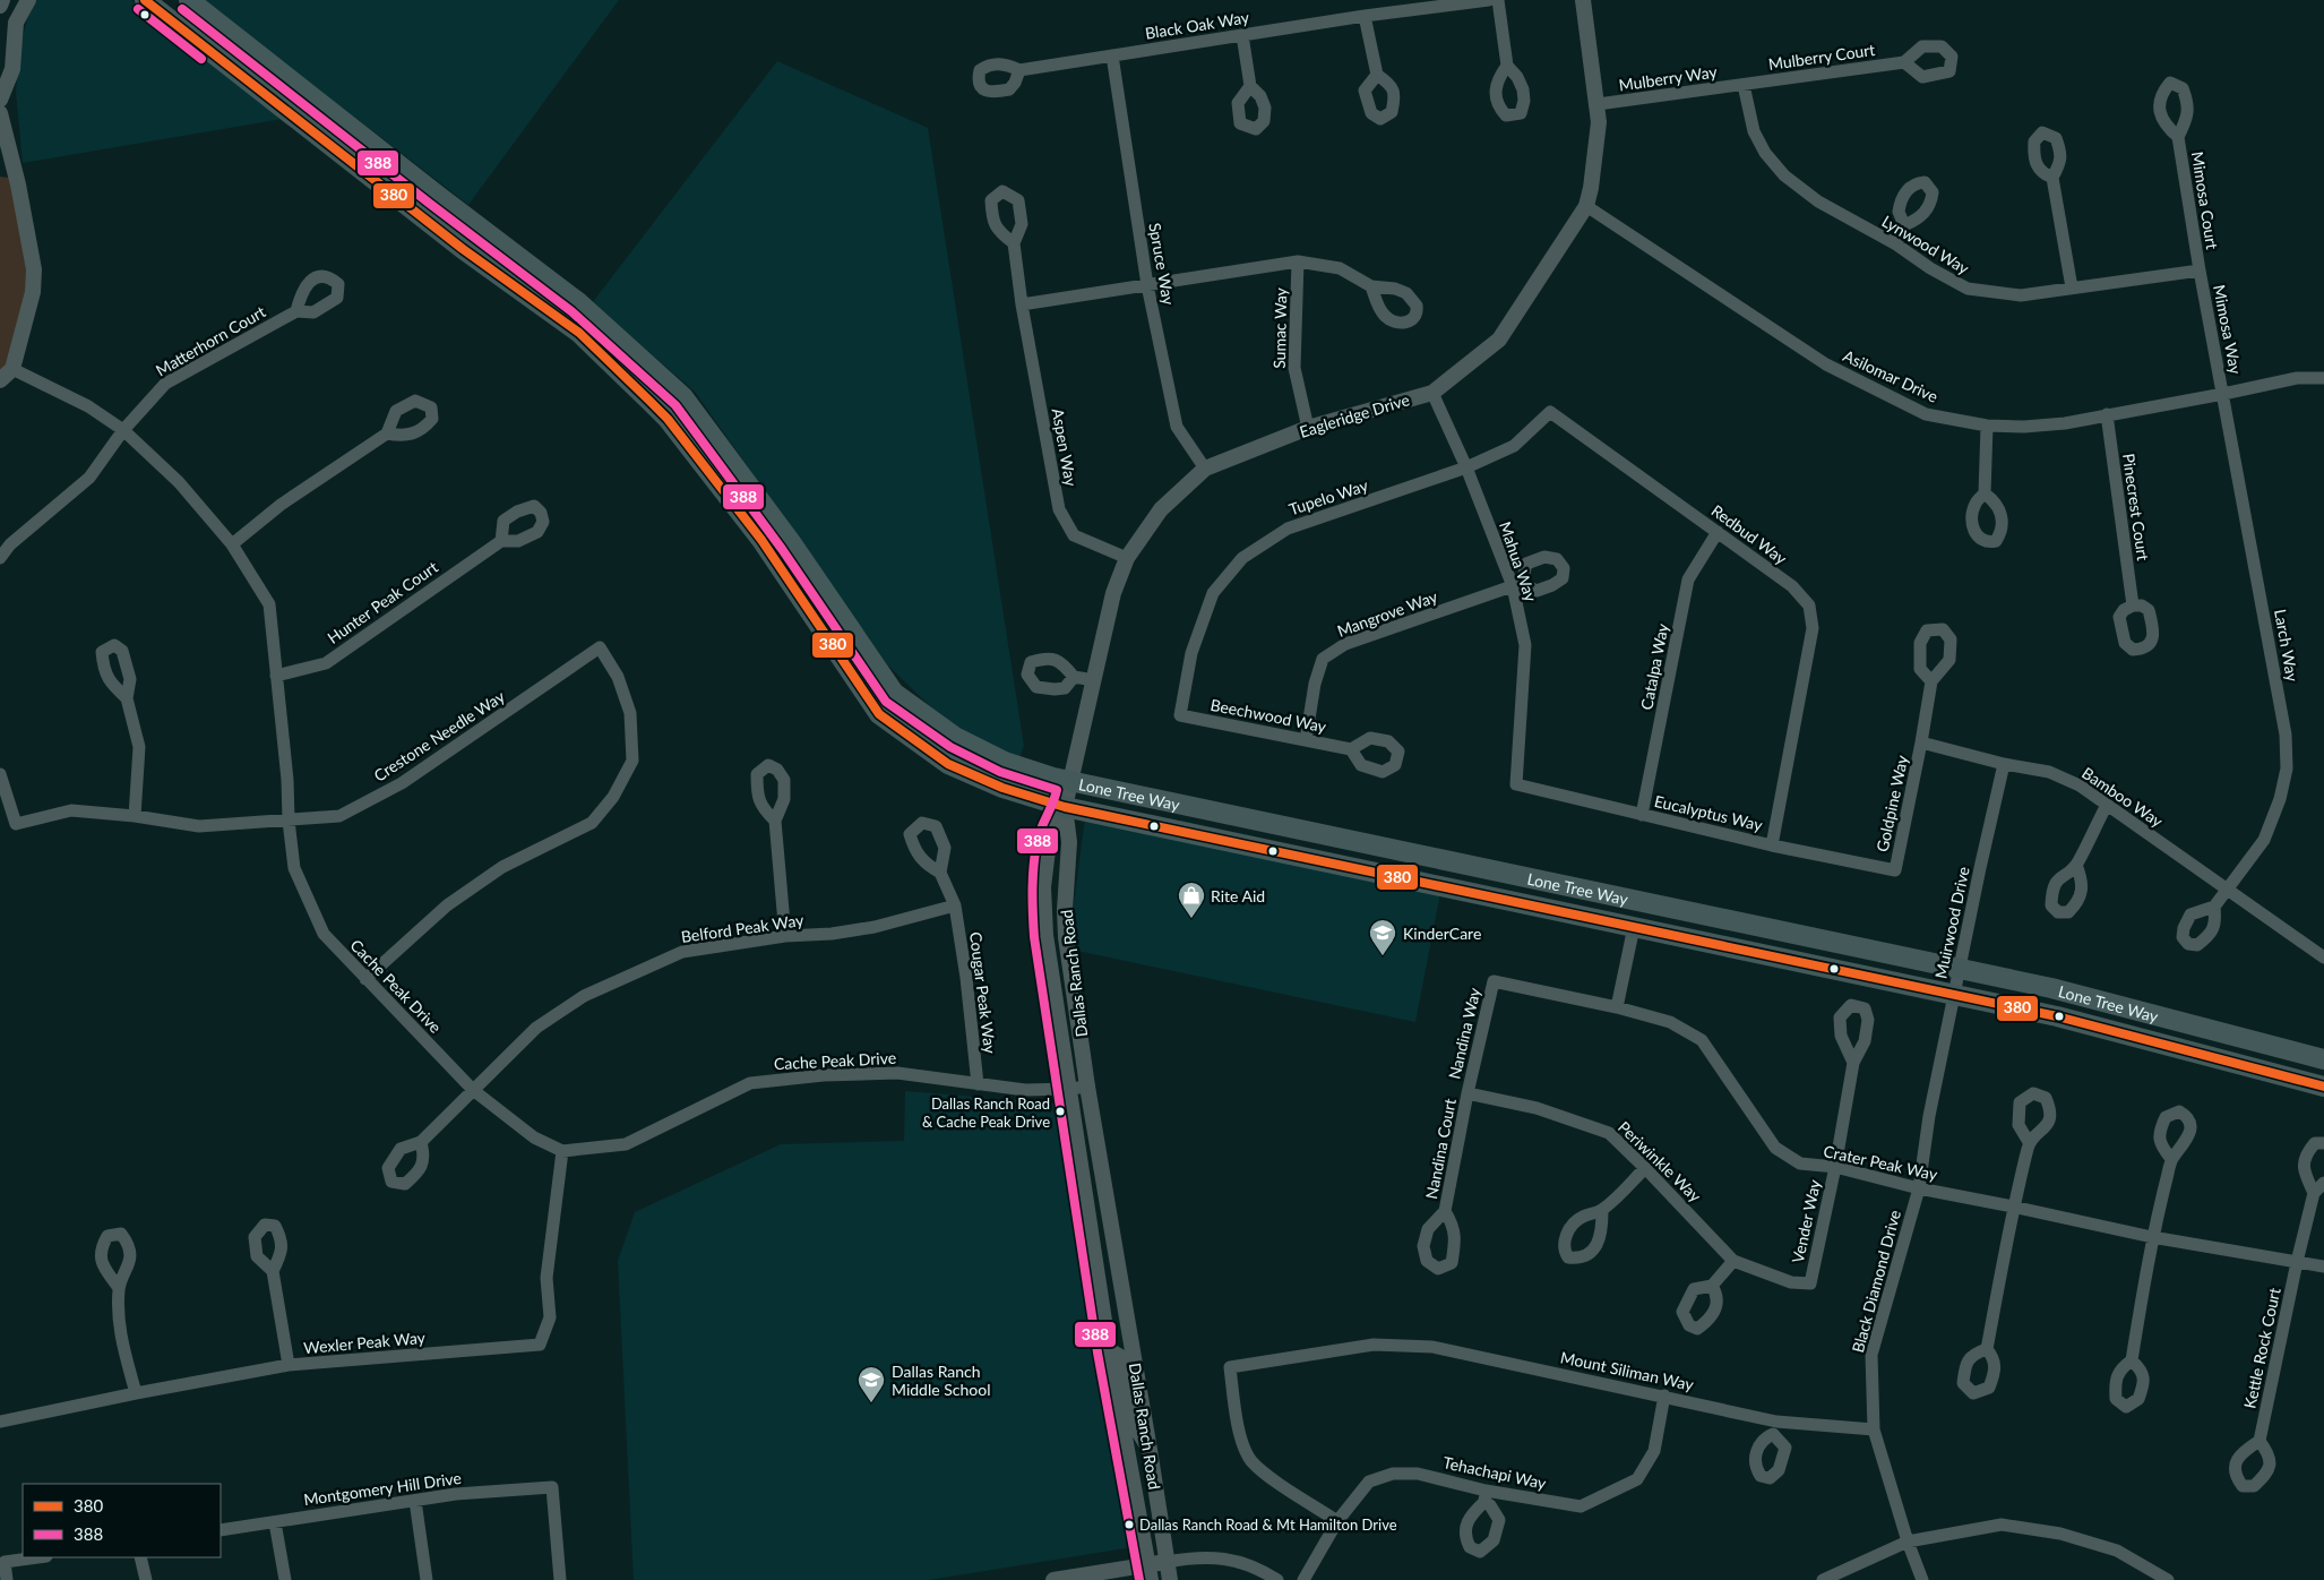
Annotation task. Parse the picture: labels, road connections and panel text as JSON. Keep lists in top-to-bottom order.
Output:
{
  "streets": {
    "main road": ["Lone Tree Way"],
    "street": [
      "Black Oak Way",
      "Mulberry Court",
      "Mulberry Way",
      "Mimosa Court",
      "Lynwood Way",
      "Spruce Way",
      "Sumac Way",
      "Mimosa Way",
      "Matterhorn Court",
      "Asilomar Drive",
      "Eagleridge Drive",
      "Aspen Way",
      "Tupelo Way",
      "Pinecrest Court",
      "Redbud Way",
      "Mahua Way",
      "Hunter Peak Court",
      "Mangrove Way",
      "Larch Way",
      "Catalpa Way",
      "Beechwood Way",
      "Crestone Needle Way",
      "Bamboo Way",
      "Goldpine Way",
      "Eucalyptus Way",
      "Muirwood Drive",
      "Belford Peak Way",
      "Dallas Ranch Road",
      "Cache Peak Drive",
      "Cougar Peak Way",
      "Nandina Way",
      "Nandina Court",
      "Periwinkle Way",
      "Crater Peak Way",
      "Vender Way",
      "Black Diamond Drive",
      "Wexler Peak Way",
      "Kettle Rock Court",
      "Mount Siliman Way",
      "Tehachapi Way",
      "Montgomery Hill Drive"
    ]
  },
  "crossings": [
    ["Black Oak Way", "Spruce Way"],
    ["Mulberry Court", "Mulberry Way"],
    ["Mulberry Court", "Lynwood Way"],
    ["Mulberry Way", "Lynwood Way"],
    ["Mulberry Way", "Eagleridge Drive"],
    ["Mimosa Court", "Lynwood Way"],
    ["Mimosa Court", "Mimosa Way"],
    ["Lynwood Way", "Mimosa Way"],
    ["Spruce Way", "Eagleridge Drive"],
    ["Sumac Way", "Eagleridge Drive"],
    ["Mimosa Way", "Asilomar Drive"],
    ["Mimosa Way", "Larch Way"],
    ["Matterhorn Court", "Cache Peak Drive"],
    ["Asilomar Drive", "Eagleridge Drive"],
    ["Asilomar Drive", "Pinecrest Court"],
    ["Asilomar Drive", "Larch Way"],
    ["Eagleridge Drive", "Aspen Way"],
    ["Eagleridge Drive", "Mahua Way"],
    ["Eagleridge Drive", "Lone Tree Way"],
    ["Eagleridge Drive", "Dallas Ranch Road"],
    ["Tupelo Way", "Redbud Way"],
    ["Tupelo Way", "Mahua Way"],
    ["Tupelo Way", "Beechwood Way"],
    ["Redbud Way", "Mahua Way"],
    ["Redbud Way", "Catalpa Way"],
    ["Redbud Way", "Eucalyptus Way"],
    ["Mahua Way", "Mangrove Way"],
    ["Mahua Way", "Eucalyptus Way"],
    ["Hunter Peak Court", "Cache Peak Drive"],
    ["Mangrove Way", "Beechwood Way"],
    ["Larch Way", "Bamboo Way"],
    ["Catalpa Way", "Eucalyptus Way"],
    ["Crestone Needle Way", "Cache Peak Drive"],
    ["Lone Tree Way", "Muirwood Drive"],
    ["Lone Tree Way", "Dallas Ranch Road"],
    ["Bamboo Way", "Goldpine Way"],
    ["Bamboo Way", "Muirwood Drive"],
    ["Goldpine Way", "Eucalyptus Way"],
    ["Muirwood Drive", "Crater Peak Way"],
    ["Muirwood Drive", "Black Diamond Drive"],
    ["Belford Peak Way", "Cache Peak Drive"],
    ["Belford Peak Way", "Cougar Peak Way"],
    ["Dallas Ranch Road", "Cache Peak Drive"],
    ["Cache Peak Drive", "Cougar Peak Way"],
    ["Cache Peak Drive", "Wexler Peak Way"],
    ["Nandina Way", "Nandina Court"],
    ["Nandina Way", "Periwinkle Way"],
    ["Nandina Way", "Crater Peak Way"],
    ["Nandina Court", "Periwinkle Way"],
    ["Periwinkle Way", "Vender Way"],
    ["Crater Peak Way", "Vender Way"],
    ["Crater Peak Way", "Black Diamond Drive"],
    ["Crater Peak Way", "Kettle Rock Court"],
    ["Black Diamond Drive", "Mount Siliman Way"],
    ["Mount Siliman Way", "Tehachapi Way"]
  ],
  "places": {
    "shop": ["Rite Aid"],
    "school or university": ["KinderCare", "Dallas Ranch Middle School"],
    "other": ["Dallas Ranch Road & Cache Peak Drive", "Dallas Ranch Road & Mt Hamilton Drive"]
  },
  "lines": ["transit line 380", "transit line 388"],
  "legend": ["380", "388"]
}
